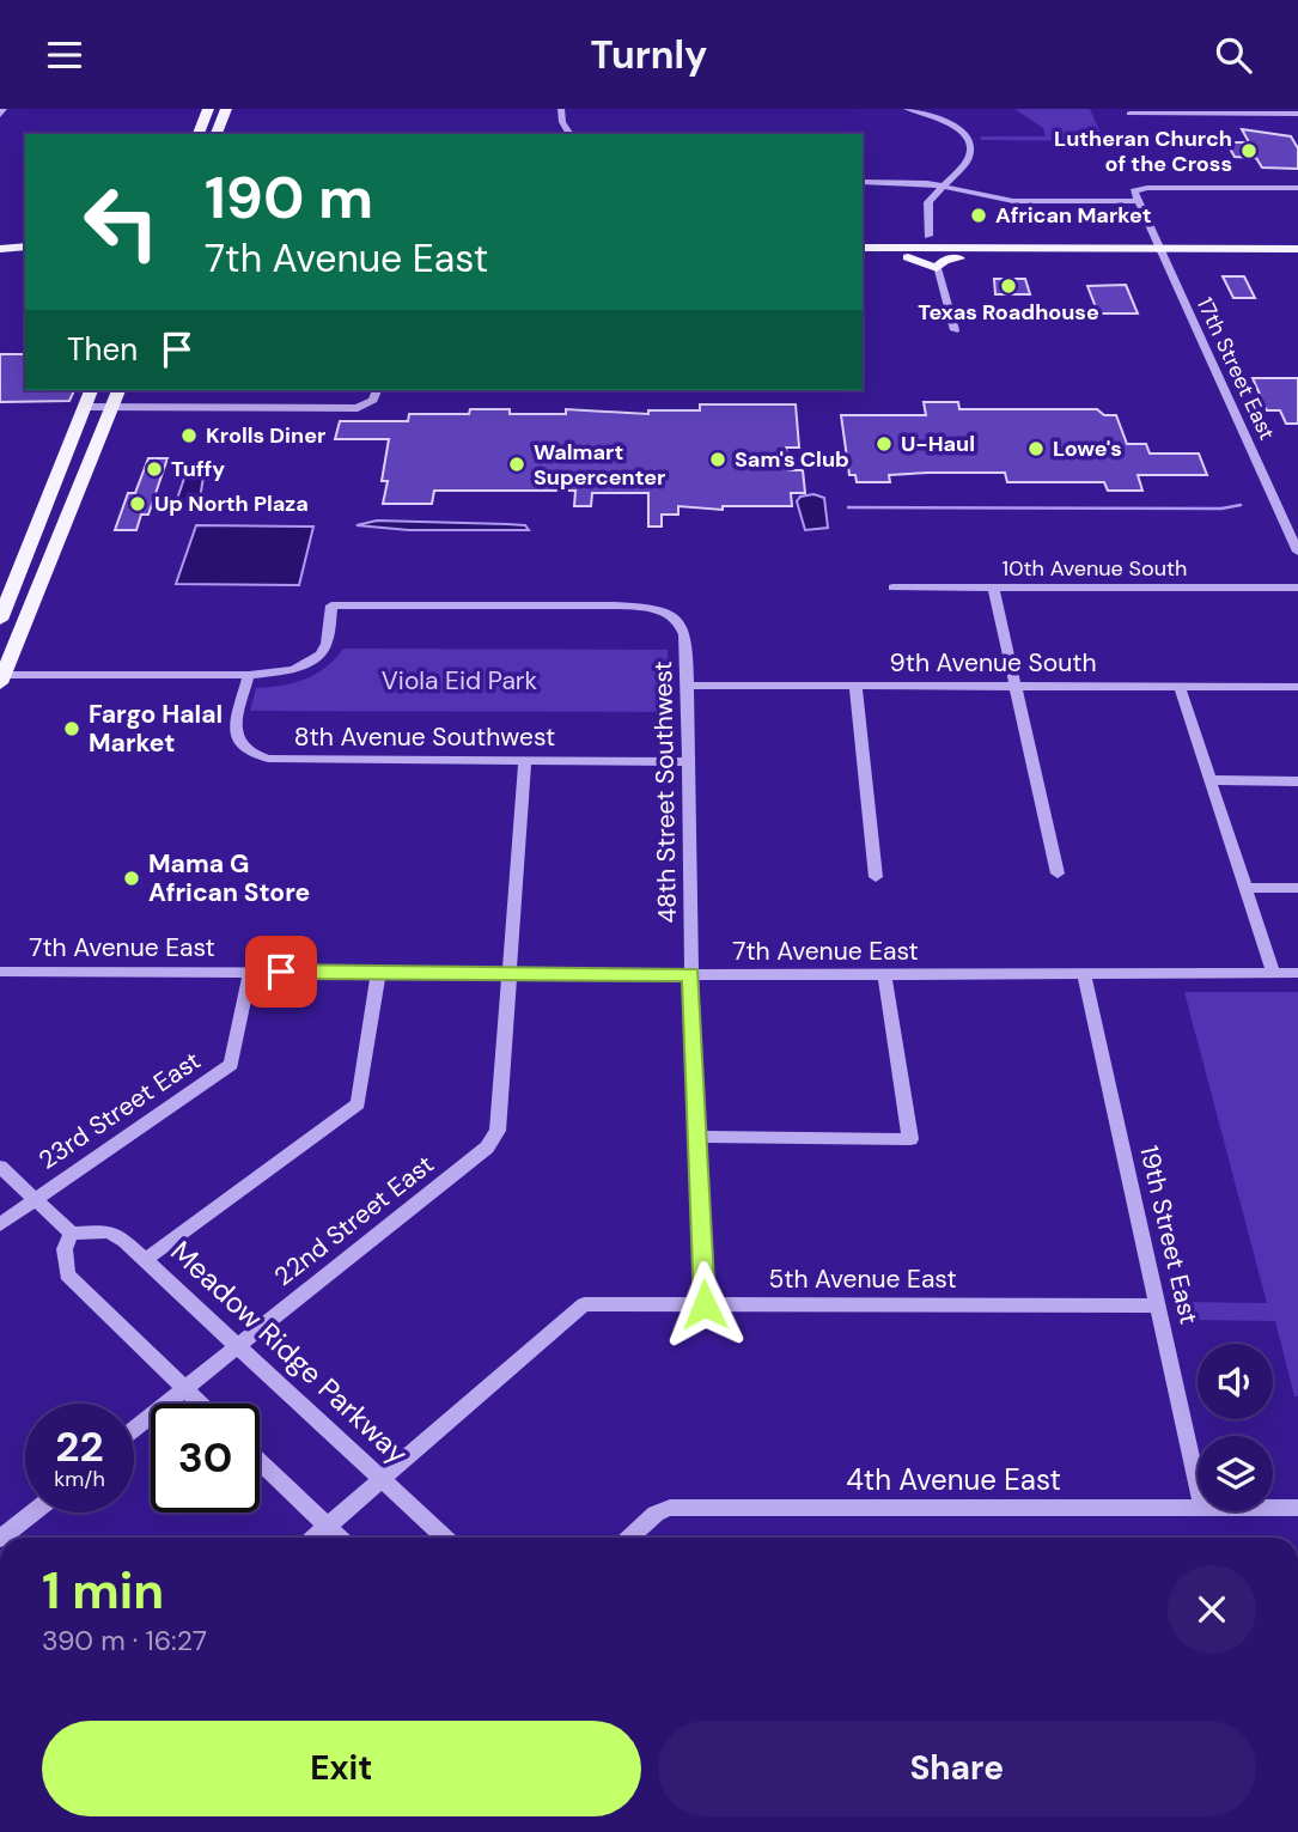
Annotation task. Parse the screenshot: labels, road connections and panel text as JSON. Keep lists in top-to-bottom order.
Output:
{
  "streets": {
    "street": [
      "17th Street East",
      "10th Avenue South",
      "9th Avenue South",
      "8th Avenue Southwest",
      "48th Street Southwest",
      "7th Avenue East",
      "23rd Street East",
      "22nd Street East",
      "19th Street East",
      "5th Avenue East",
      "Meadow Ridge Parkway",
      "4th Avenue East"
    ]
  },
  "crossings": [
    ["9th Avenue South", "48th Street Southwest"],
    ["8th Avenue Southwest", "48th Street Southwest"],
    ["8th Avenue Southwest", "22nd Street East"],
    ["48th Street Southwest", "7th Avenue East"],
    ["48th Street Southwest", "5th Avenue East"],
    ["7th Avenue East", "23rd Street East"],
    ["7th Avenue East", "22nd Street East"],
    ["7th Avenue East", "19th Street East"],
    ["22nd Street East", "Meadow Ridge Parkway"],
    ["19th Street East", "5th Avenue East"],
    ["5th Avenue East", "Meadow Ridge Parkway"]
  ],
  "parks": ["Viola Eid Park"],
  "places": [
    "Lutheran Church of the Cross",
    "African Market",
    "Texas Roadhouse",
    "Krolls Diner",
    "U-Haul",
    "Lowe's",
    "Sam's Club",
    "Walmart Supercenter",
    "Tuffy",
    "Up North Plaza",
    "Fargo Halal Market",
    "Mama G African Store"
  ],
  "page": {
    "header": "Turnly",
    "turn": ["190 m", "7th Avenue East"],
    "then": "Then",
    "speed": "22 km/h",
    "limit": "30",
    "heading": ["1 min", "390 m · 16:27"],
    "buttons": ["Exit", "Share"]
  }
}
